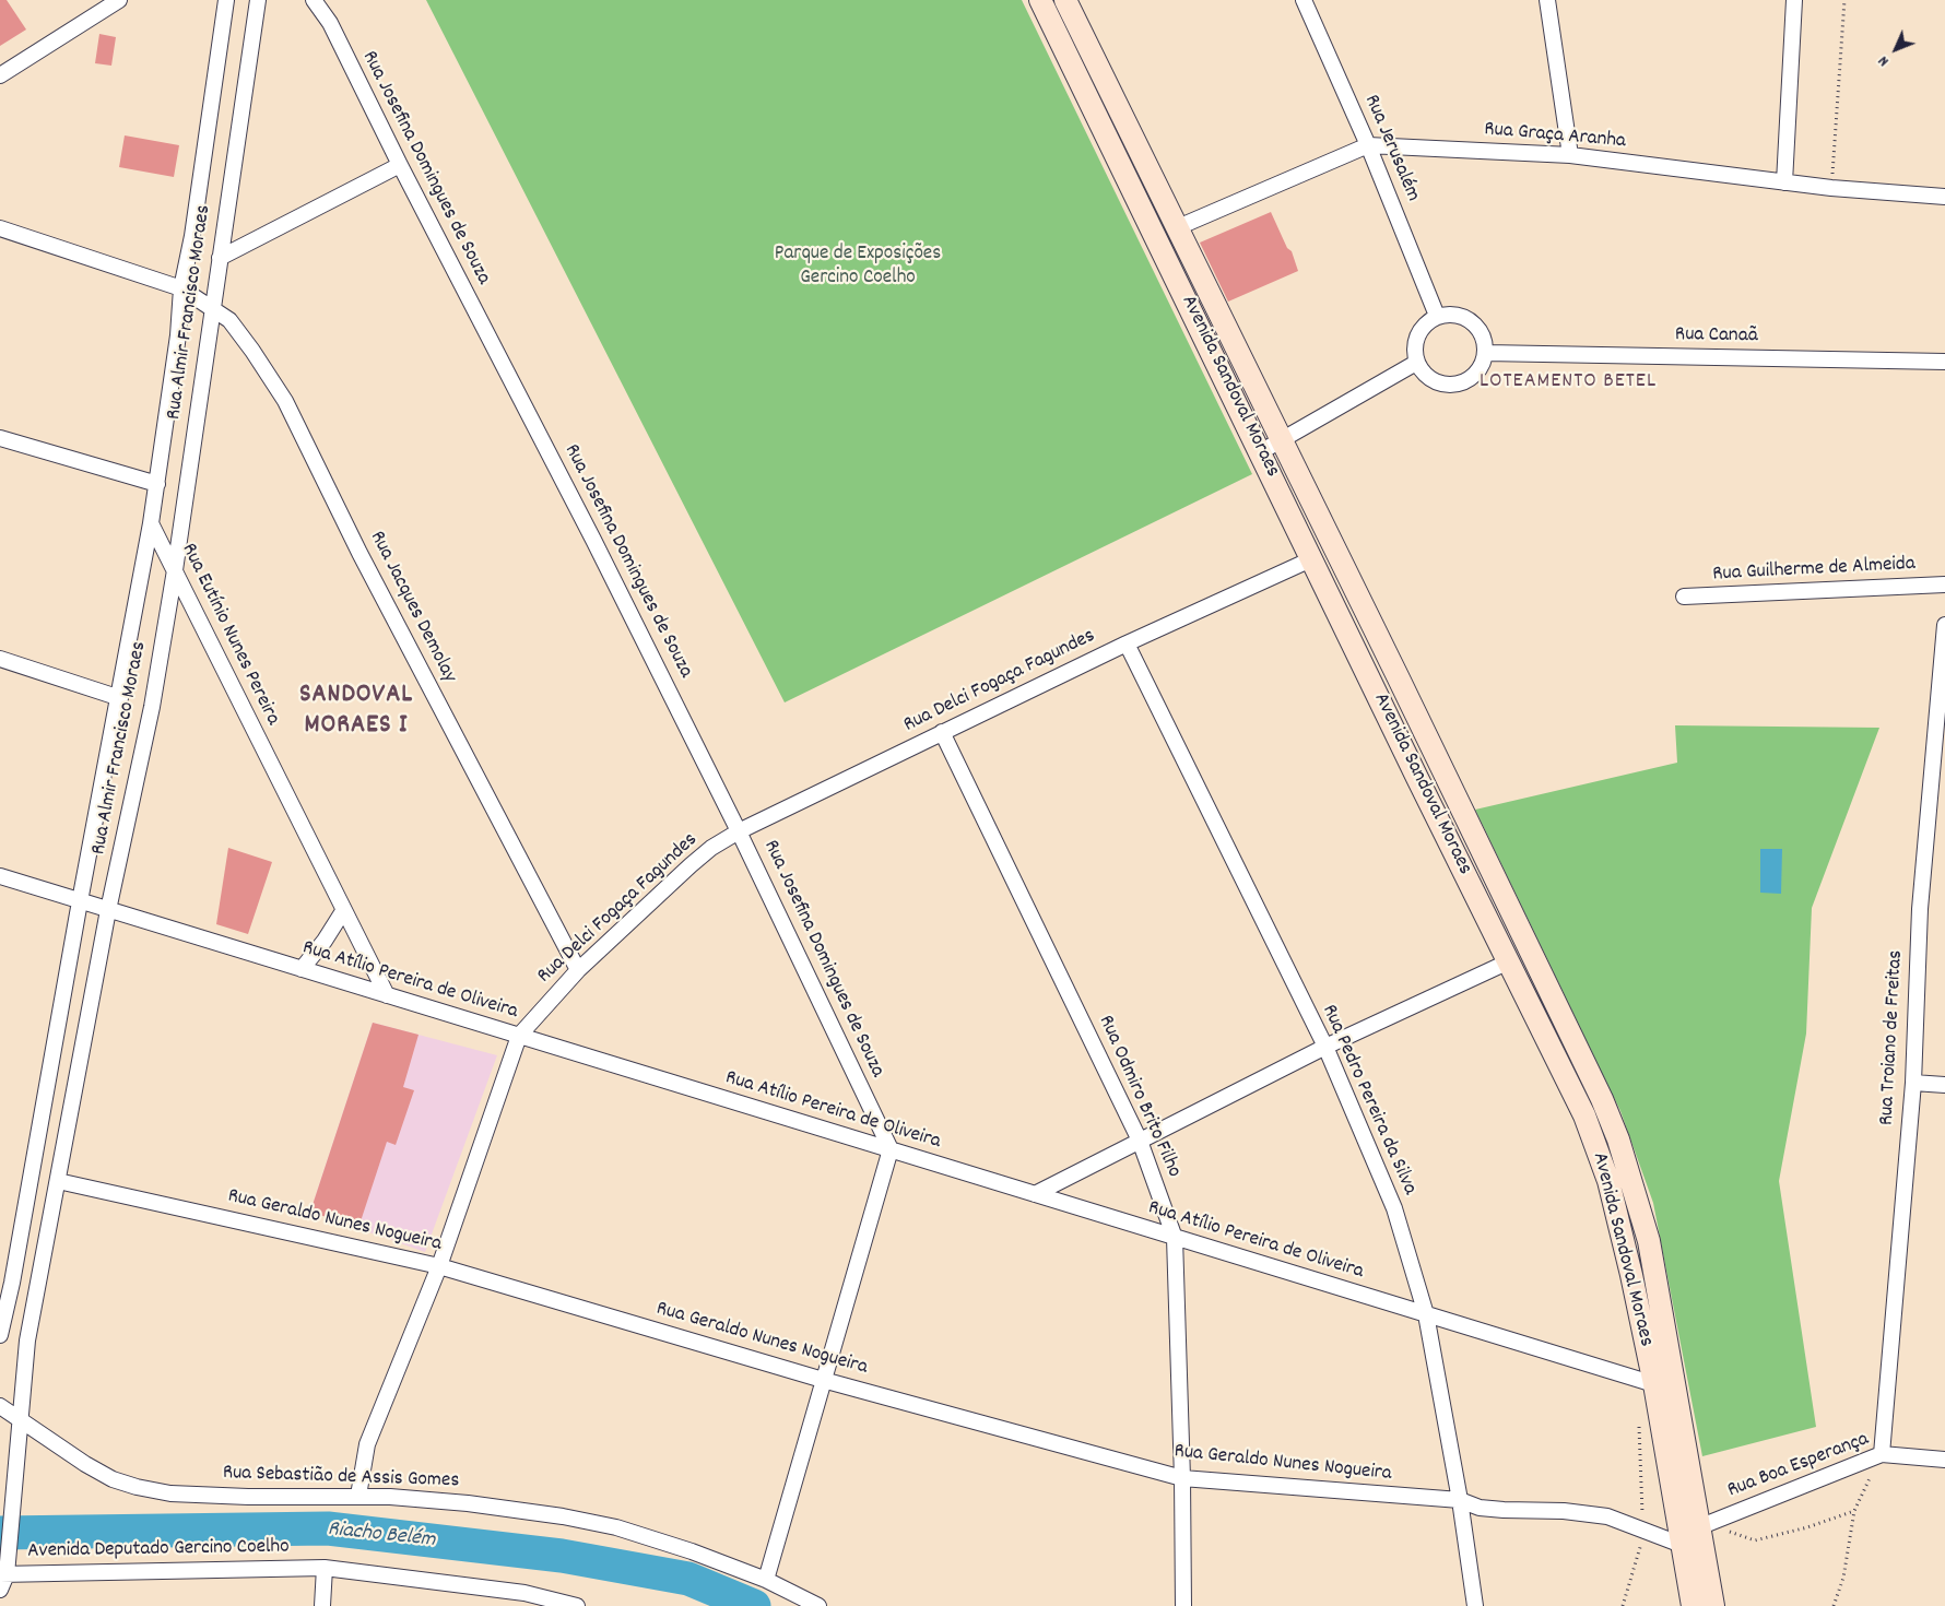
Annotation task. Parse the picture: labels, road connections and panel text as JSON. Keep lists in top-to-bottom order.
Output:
{
  "streets": {
    "main road": ["Avenida Sandoval Moraes"],
    "street": [
      "Rua Graça Aranha",
      "Rua Jerusalém",
      "Rua Josefina Domingues de Souza",
      "Rua Almir Francisco Moraes",
      "Rua Canaã",
      "Rua Guilherme de Almeida",
      "Rua Jacques Demolay",
      "Rua Eutínio Nunes Pereira",
      "Rua Delci Fogaça Fagundes",
      "Rua Atílio Pereira de Oliveira",
      "Rua Troiano de Freitas",
      "Rua Odmiro Brito Filho",
      "Rua Pedro Pereira da Silva",
      "Rua Geraldo Nunes Nogueira",
      "Rua Boa Esperança",
      "Rua Sebastião de Assis Gomes",
      "Avenida Deputado Gercino Coelho"
    ]
  },
  "crossings": [
    ["Rua Graça Aranha", "Rua Jerusalém"],
    ["Rua Graça Aranha", "Avenida Sandoval Moraes"],
    ["Rua Jerusalém", "Rua Canaã"],
    ["Rua Josefina Domingues de Souza", "Rua Delci Fogaça Fagundes"],
    ["Rua Josefina Domingues de Souza", "Rua Atílio Pereira de Oliveira"],
    ["Rua Almir Francisco Moraes", "Rua Jacques Demolay"],
    ["Rua Almir Francisco Moraes", "Rua Eutínio Nunes Pereira"],
    ["Rua Almir Francisco Moraes", "Rua Atílio Pereira de Oliveira"],
    ["Rua Almir Francisco Moraes", "Rua Geraldo Nunes Nogueira"],
    ["Rua Almir Francisco Moraes", "Rua Sebastião de Assis Gomes"],
    ["Rua Almir Francisco Moraes", "Avenida Deputado Gercino Coelho"],
    ["Avenida Sandoval Moraes", "Rua Delci Fogaça Fagundes"],
    ["Avenida Sandoval Moraes", "Rua Atílio Pereira de Oliveira"],
    ["Avenida Sandoval Moraes", "Rua Geraldo Nunes Nogueira"],
    ["Avenida Sandoval Moraes", "Rua Boa Esperança"],
    ["Rua Jacques Demolay", "Rua Delci Fogaça Fagundes"],
    ["Rua Eutínio Nunes Pereira", "Rua Atílio Pereira de Oliveira"],
    ["Rua Delci Fogaça Fagundes", "Rua Atílio Pereira de Oliveira"],
    ["Rua Delci Fogaça Fagundes", "Rua Odmiro Brito Filho"],
    ["Rua Delci Fogaça Fagundes", "Rua Pedro Pereira da Silva"],
    ["Rua Delci Fogaça Fagundes", "Rua Geraldo Nunes Nogueira"],
    ["Rua Delci Fogaça Fagundes", "Rua Sebastião de Assis Gomes"],
    ["Rua Atílio Pereira de Oliveira", "Rua Odmiro Brito Filho"],
    ["Rua Atílio Pereira de Oliveira", "Rua Pedro Pereira da Silva"],
    ["Rua Troiano de Freitas", "Rua Boa Esperança"],
    ["Rua Odmiro Brito Filho", "Rua Geraldo Nunes Nogueira"],
    ["Rua Pedro Pereira da Silva", "Rua Geraldo Nunes Nogueira"]
  ],
  "districts": ["LOTEAMENTO BETEL", "SANDOVAL MORAES I"],
  "water": ["Riacho Belém"],
  "parks": ["Parque de Exposições Gercino Coelho"],
  "north": "bottom left"
}
